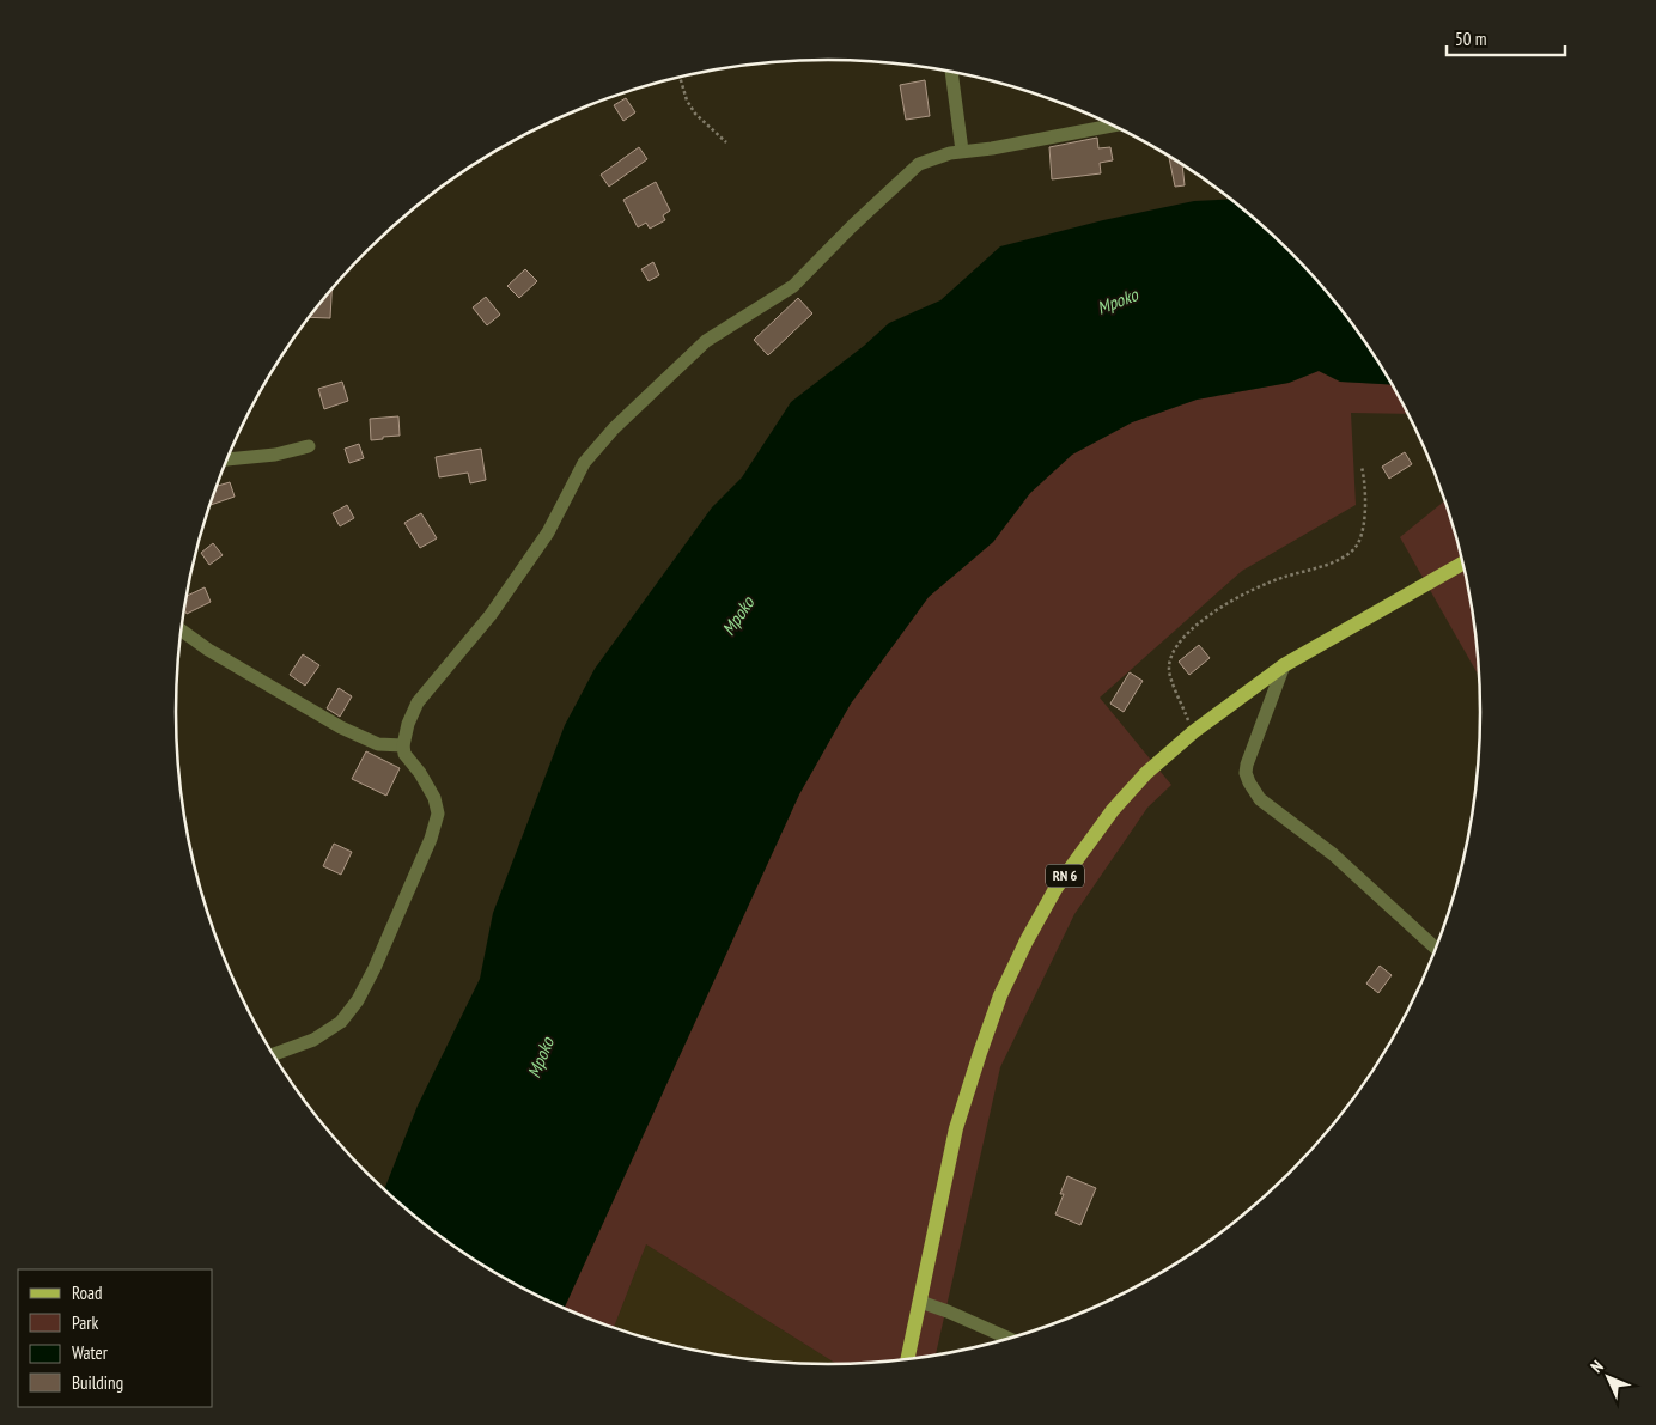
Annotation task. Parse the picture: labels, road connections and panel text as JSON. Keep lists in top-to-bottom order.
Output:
{
  "streets": {
    "main road": ["RN 6"]
  },
  "water": ["Mpoko"],
  "legend": [
    "Road",
    "Park",
    "Water",
    "Building"
  ],
  "scale_bar": "50 m",
  "north": "top left"
}
